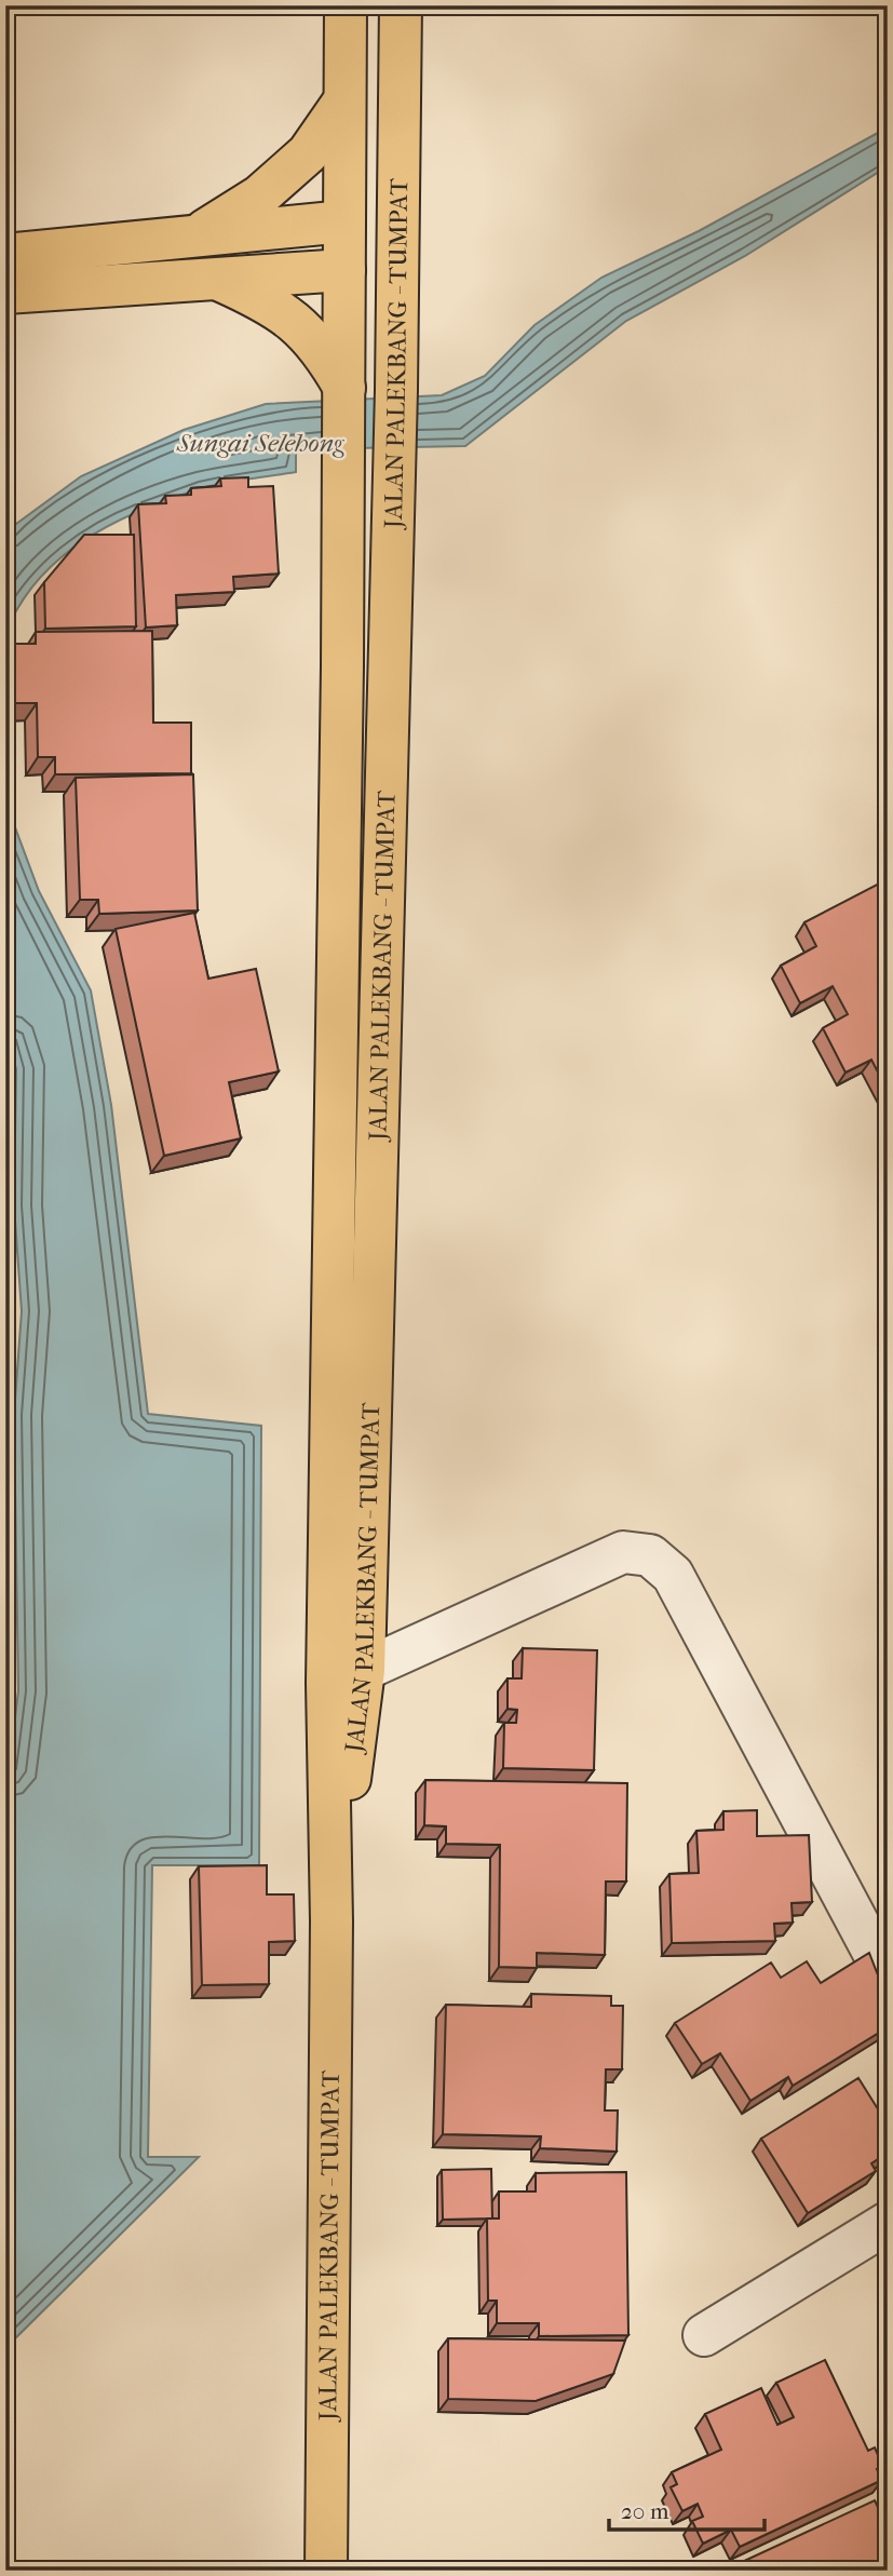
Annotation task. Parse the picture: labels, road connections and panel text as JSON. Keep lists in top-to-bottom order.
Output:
{
  "streets": {
    "main road": ["JALAN PALEKBANG - TUMPAT"]
  },
  "water": ["Sungai Selehong"],
  "scale_bar": "20 m"
}
